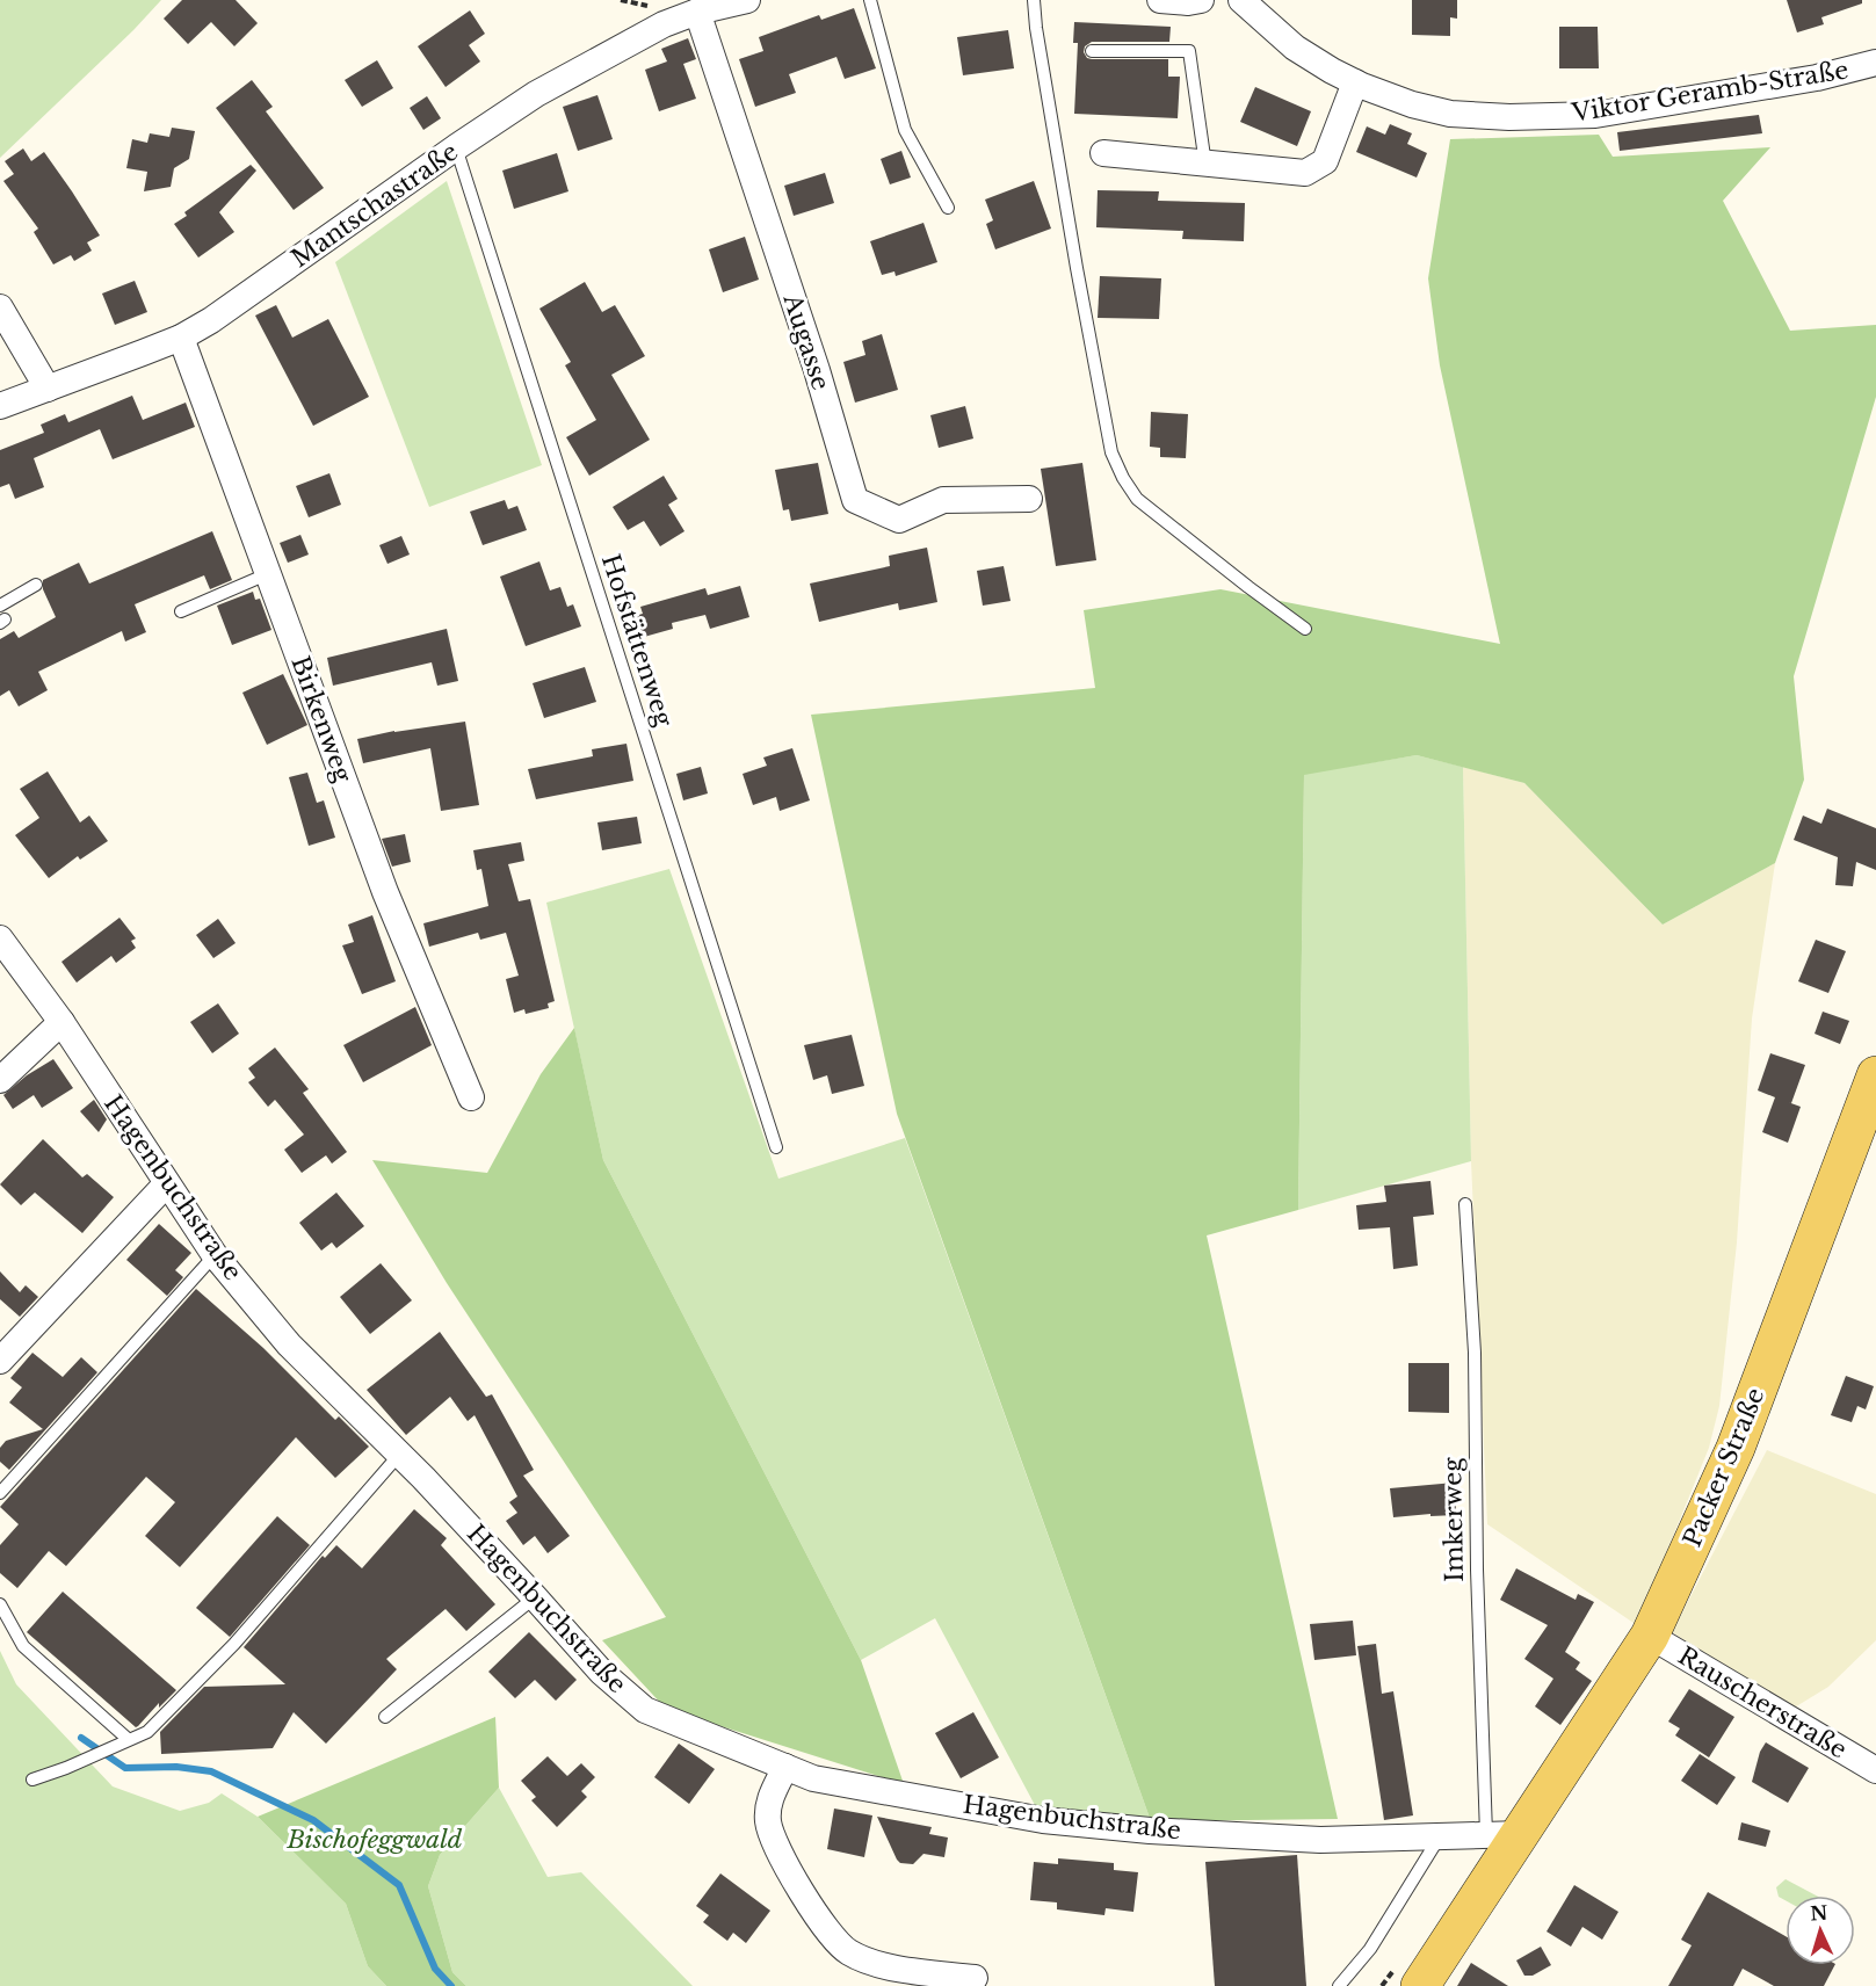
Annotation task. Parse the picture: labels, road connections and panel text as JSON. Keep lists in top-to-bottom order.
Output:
{
  "streets": {
    "main road": ["Packer Straße"],
    "street": [
      "Viktor Geramb-Straße",
      "Mantschastraße",
      "Augasse",
      "Birkenweg",
      "Hagenbuchstraße",
      "Rauscherstraße"
    ],
    "lane": ["Hofstättenweg", "Imkerweg"]
  },
  "crossings": [
    ["Mantschastraße", "Augasse"],
    ["Mantschastraße", "Hofstättenweg"],
    ["Mantschastraße", "Birkenweg"],
    ["Hagenbuchstraße", "Packer Straße"],
    ["Hagenbuchstraße", "Imkerweg"],
    ["Packer Straße", "Imkerweg"],
    ["Packer Straße", "Rauscherstraße"]
  ],
  "parks": ["Bischofeggwald"],
  "north": "top"
}
